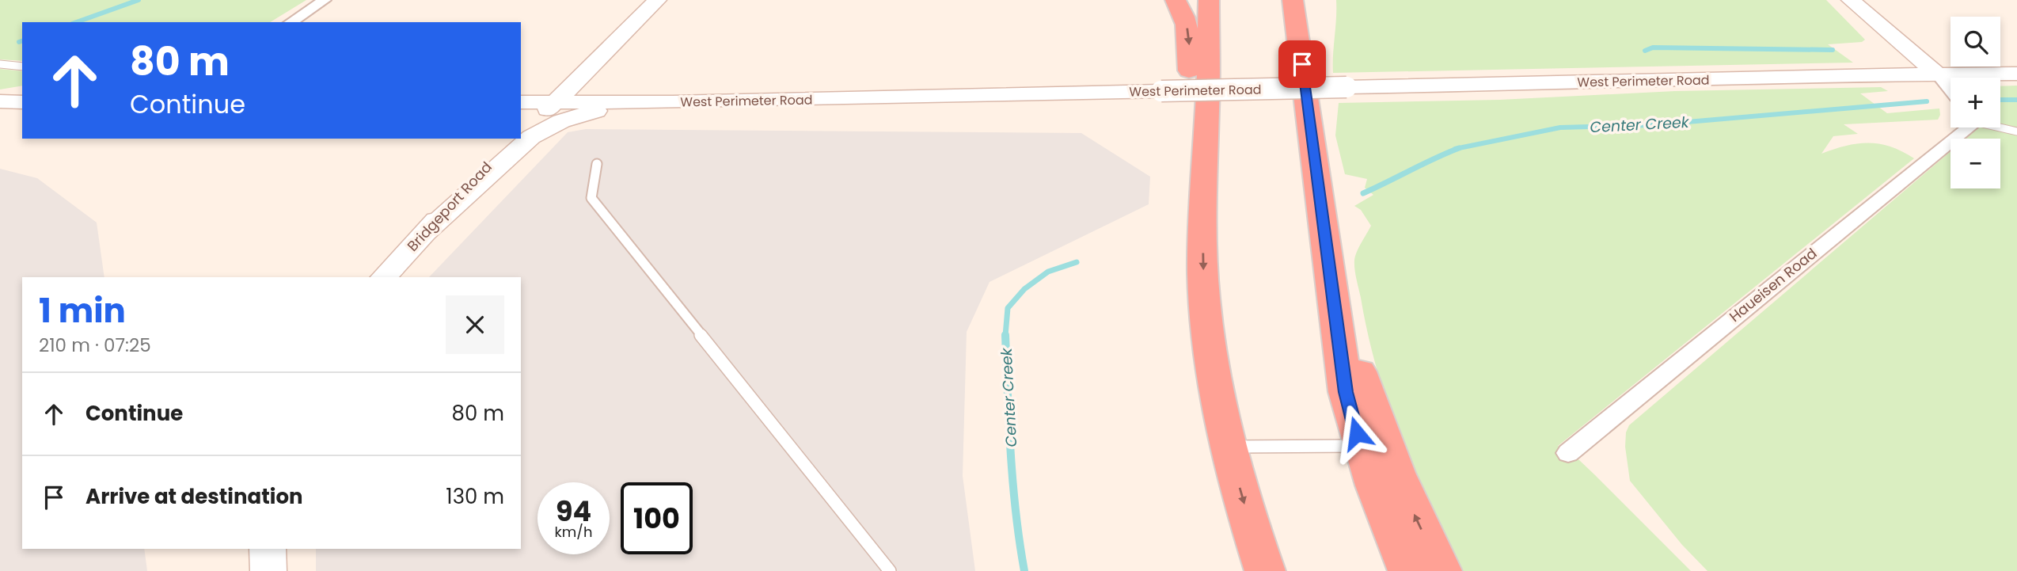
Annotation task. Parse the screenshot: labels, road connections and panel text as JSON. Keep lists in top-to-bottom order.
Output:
{
  "streets": {
    "street": ["West Perimeter Road", "Bridgeport Road", "Haueisen Road"]
  },
  "crossings": [
    ["West Perimeter Road", "Bridgeport Road"]
  ],
  "water": ["Center Creek"],
  "page": {
    "map_buttons": ["+", "−"],
    "turn": ["80 m", "Continue"],
    "heading": ["1 min", "210 m · 07:25"],
    "list": [
      {
        "name": "Continue",
        "value": "80 m"
      },
      {
        "name": "Arrive at destination",
        "value": "130 m"
      }
    ],
    "speed": "94 km/h",
    "limit": "100"
  }
}
